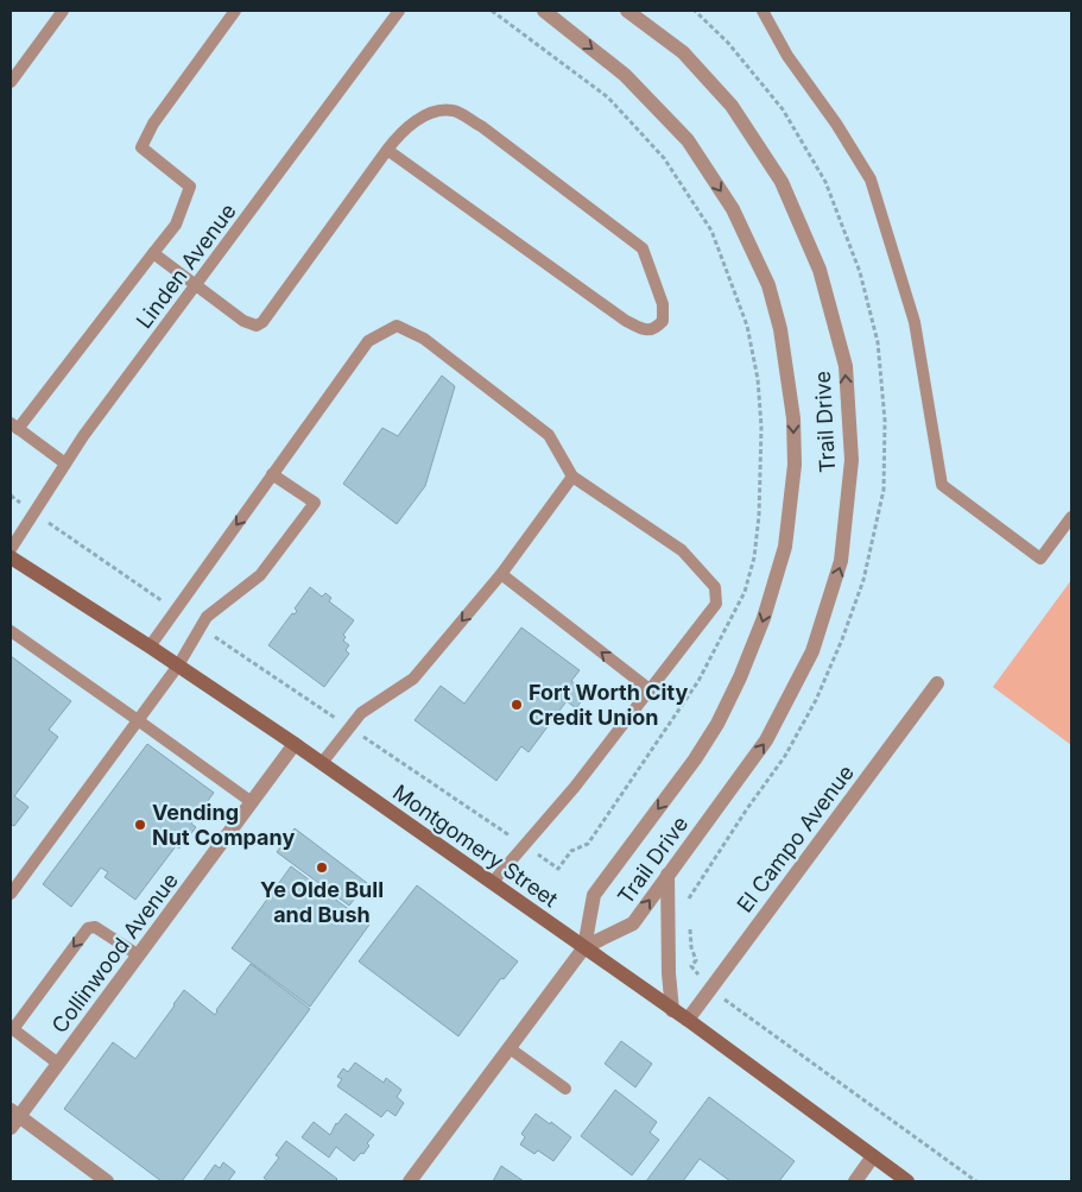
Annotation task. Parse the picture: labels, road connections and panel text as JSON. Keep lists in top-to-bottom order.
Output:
{
  "streets": {
    "main road": ["Montgomery Street"],
    "street": ["Trail Drive", "El Campo Avenue", "Collinwood Avenue"],
    "lane": ["Linden Avenue"]
  },
  "crossings": [
    ["Trail Drive", "Montgomery Street"],
    ["El Campo Avenue", "Montgomery Street"],
    ["Montgomery Street", "Collinwood Avenue"]
  ],
  "places": ["Fort Worth City Credit Union", "Vending Nut Company", "Ye Olde Bull and Bush"]
}
